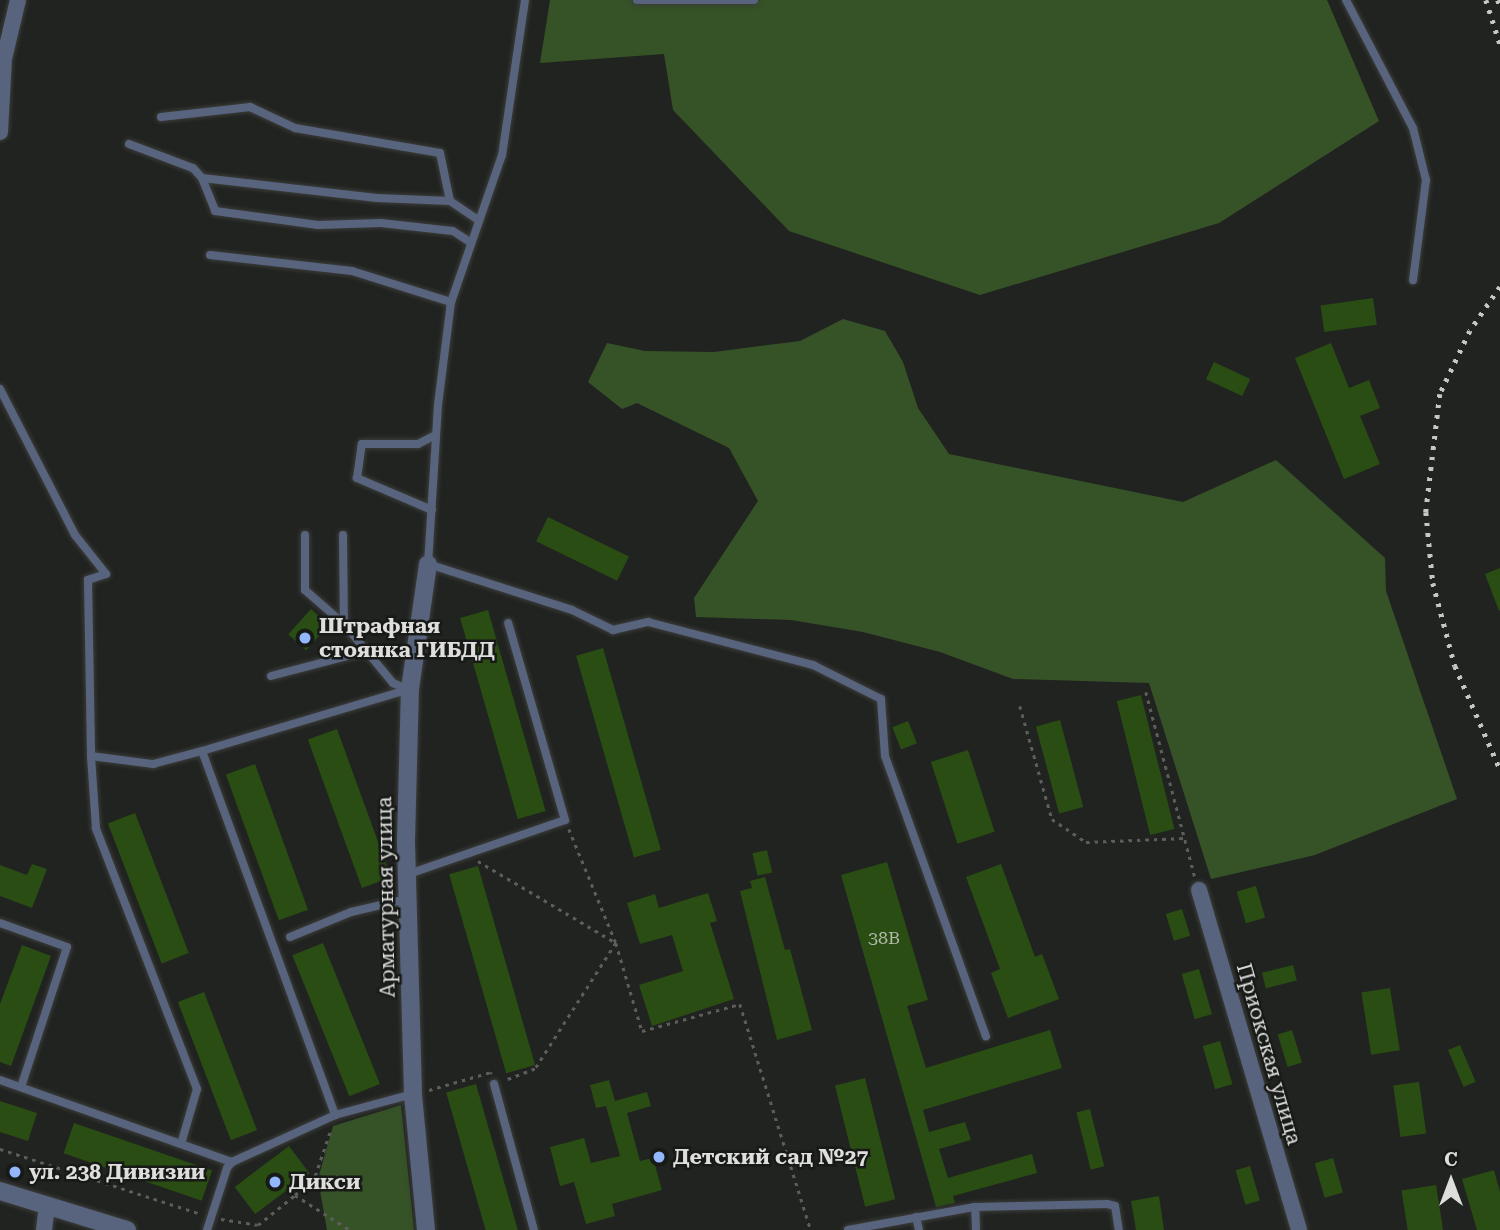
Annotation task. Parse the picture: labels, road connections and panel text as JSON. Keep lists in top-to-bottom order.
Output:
{
  "streets": {
    "street": ["Арматурная улица", "Приокская улица"]
  },
  "places": [
    "Штрафная стоянка ГИБДД",
    "Детский сад №27",
    "ул. 238 Дивизии",
    "Дикси"
  ],
  "house_numbers": ["38В"],
  "north": "top"
}
